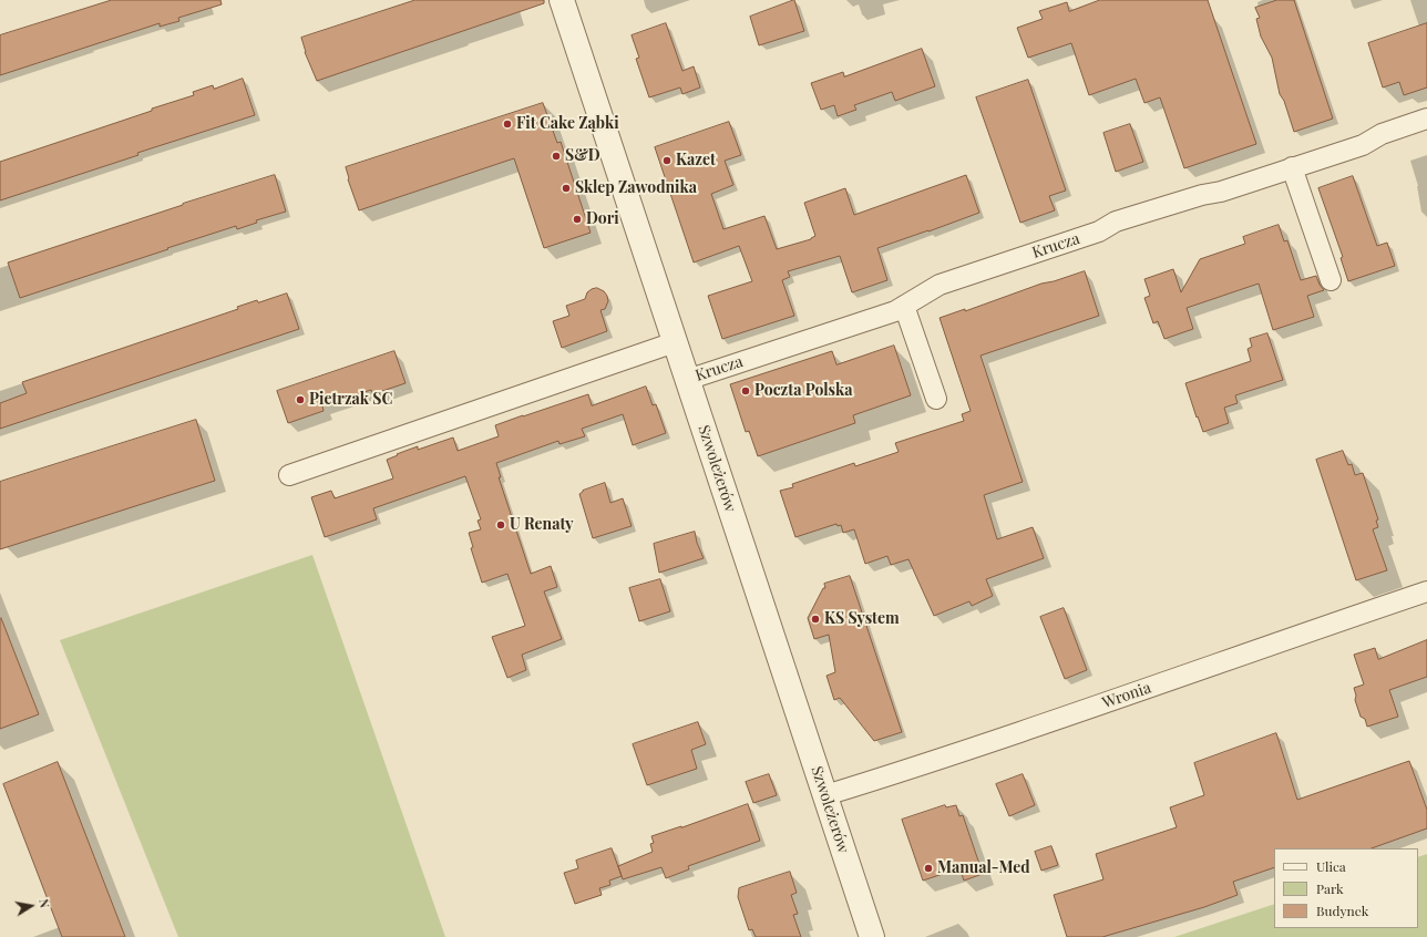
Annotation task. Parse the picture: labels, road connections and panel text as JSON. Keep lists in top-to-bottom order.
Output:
{
  "streets": {
    "street": ["Krucza", "Szwoleżerów", "Wronia"]
  },
  "crossings": [
    ["Krucza", "Szwoleżerów"],
    ["Szwoleżerów", "Wronia"]
  ],
  "places": [
    "Fit Cake Ząbki",
    "S&D",
    "Kazet",
    "Sklep Zawodnika",
    "Dori",
    "Poczta Polska",
    "Pietrzak SC",
    "U Renaty",
    "KS System",
    "Manual-Med"
  ],
  "legend": ["Ulica", "Park", "Budynek"],
  "north": "right"
}
